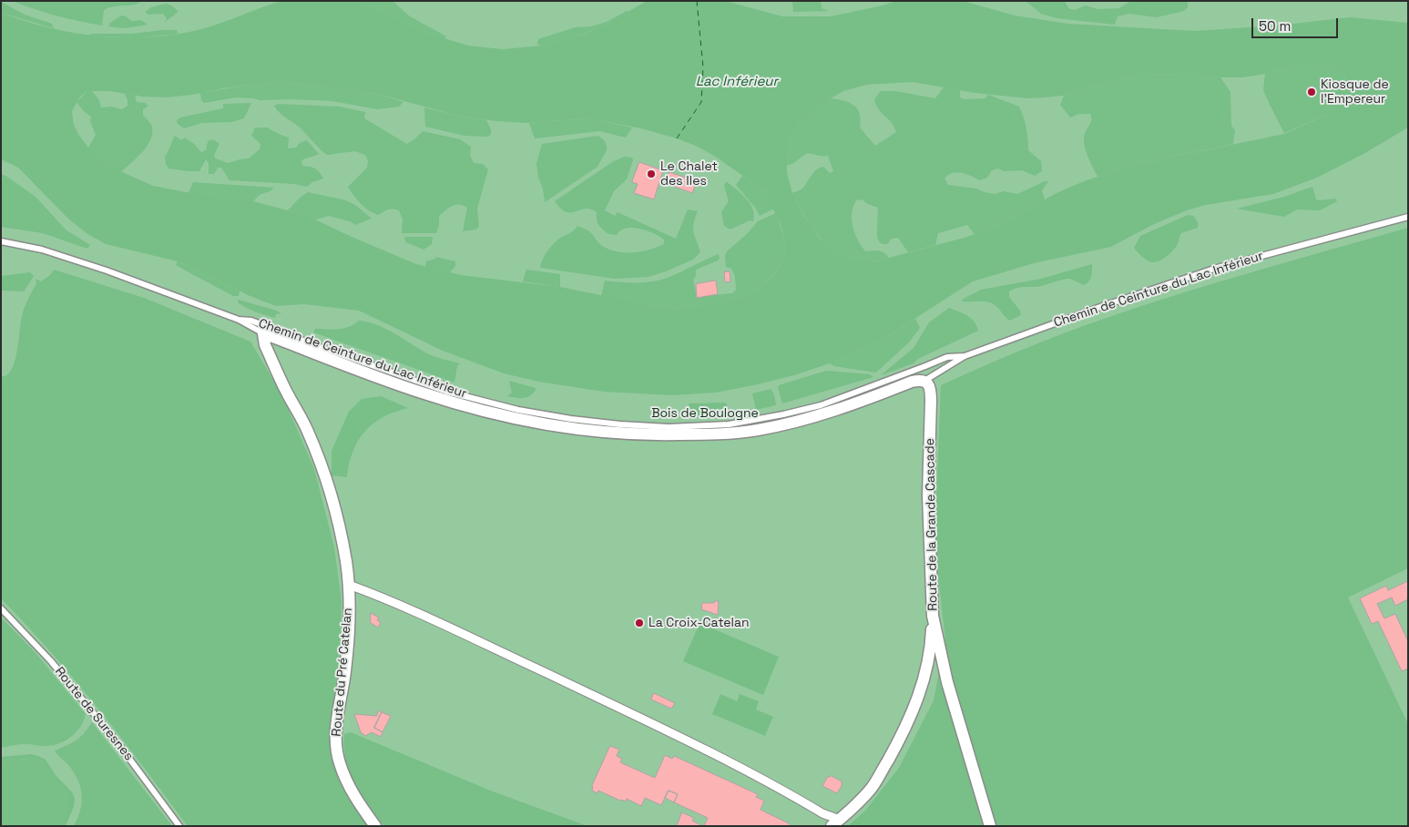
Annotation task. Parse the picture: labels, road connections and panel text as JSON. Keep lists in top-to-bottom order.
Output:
{
  "streets": {
    "street": ["Chemin de Ceinture du Lac Inférieur", "Route de la Grande Cascade", "Route du Pré Catelan"],
    "lane": ["Route de Suresnes"]
  },
  "crossings": [
    ["Chemin de Ceinture du Lac Inférieur", "Route de la Grande Cascade"],
    ["Chemin de Ceinture du Lac Inférieur", "Route du Pré Catelan"]
  ],
  "water": ["Lac Inférieur"],
  "parks": ["Bois de Boulogne"],
  "places": ["Kiosque de l'Empereur", "Le Chalet des Iles", "La Croix-Catelan"],
  "scale_bar": "50 m"
}
